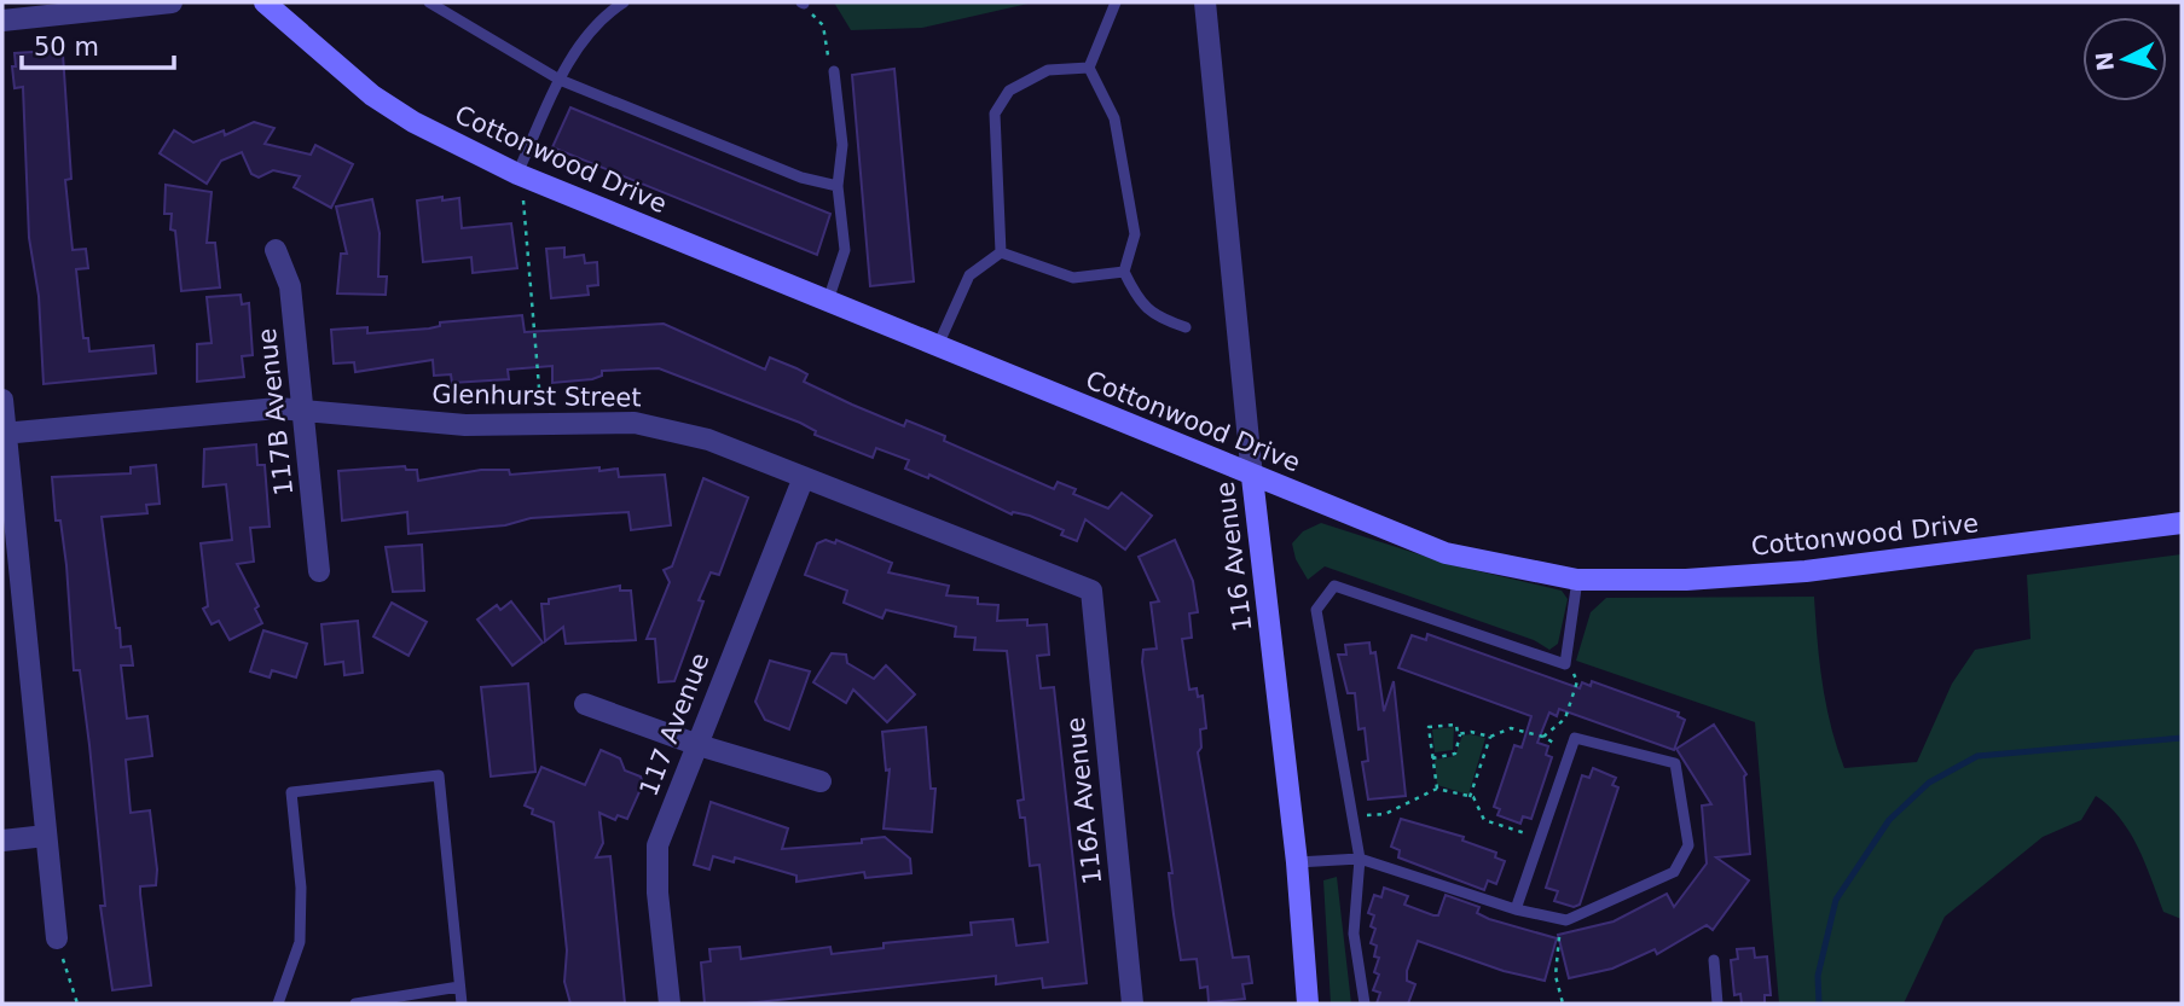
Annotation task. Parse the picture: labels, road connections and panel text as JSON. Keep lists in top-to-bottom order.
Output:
{
  "streets": {
    "street": [
      "Cottonwood Drive",
      "Glenhurst Street",
      "117B Avenue",
      "116 Avenue",
      "117 Avenue",
      "116A Avenue"
    ]
  },
  "crossings": [
    ["Cottonwood Drive", "116 Avenue"],
    ["Glenhurst Street", "117B Avenue"],
    ["Glenhurst Street", "117 Avenue"],
    ["Glenhurst Street", "116A Avenue"]
  ],
  "scale_bar": "50 m",
  "north": "left"
}
